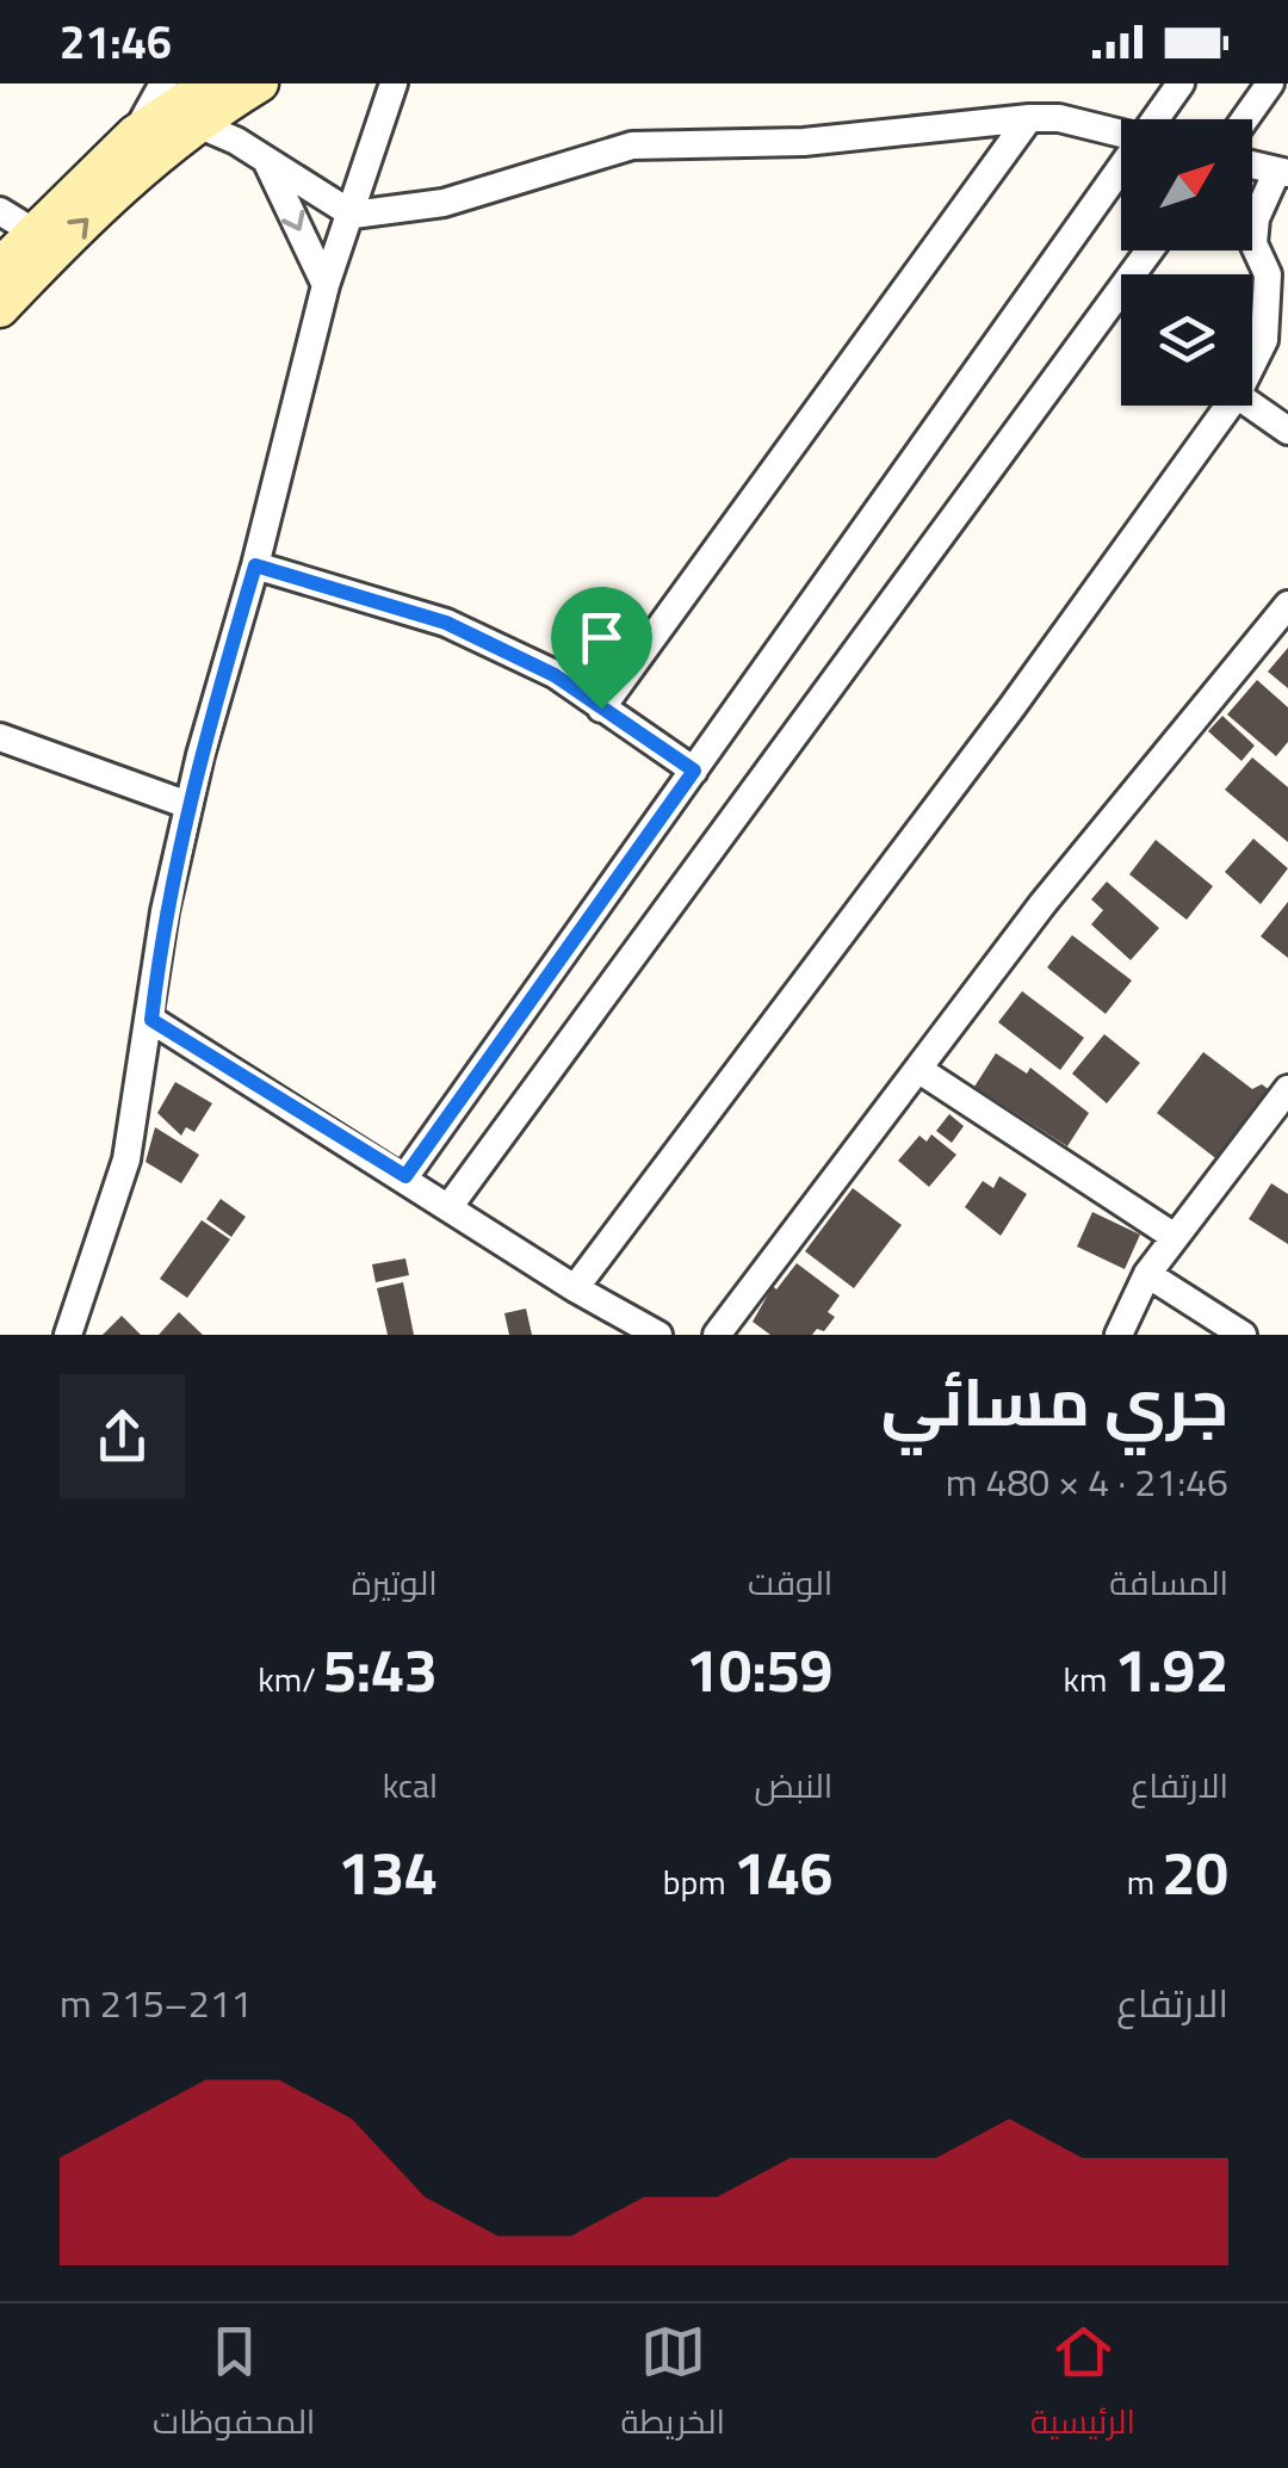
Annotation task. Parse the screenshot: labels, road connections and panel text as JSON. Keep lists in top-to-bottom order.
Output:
{
  "north": "top right",
  "page": {
    "status": "21:46",
    "heading": ["جري مسائي", "21:46 · 4 × 480 m"],
    "stats": [
      ["المسافة", "1.92 km"],
      ["الوقت", "10:59"],
      ["الوتيرة", "5:43 /km"],
      ["الارتفاع", "20 m"],
      ["النبض", "146 bpm"],
      ["kcal", "134"]
    ],
    "chart": ["الارتفاع", "211–215 m"],
    "tabs": ["الرئيسية", "الخريطة", "المحفوظات"]
  }
}
